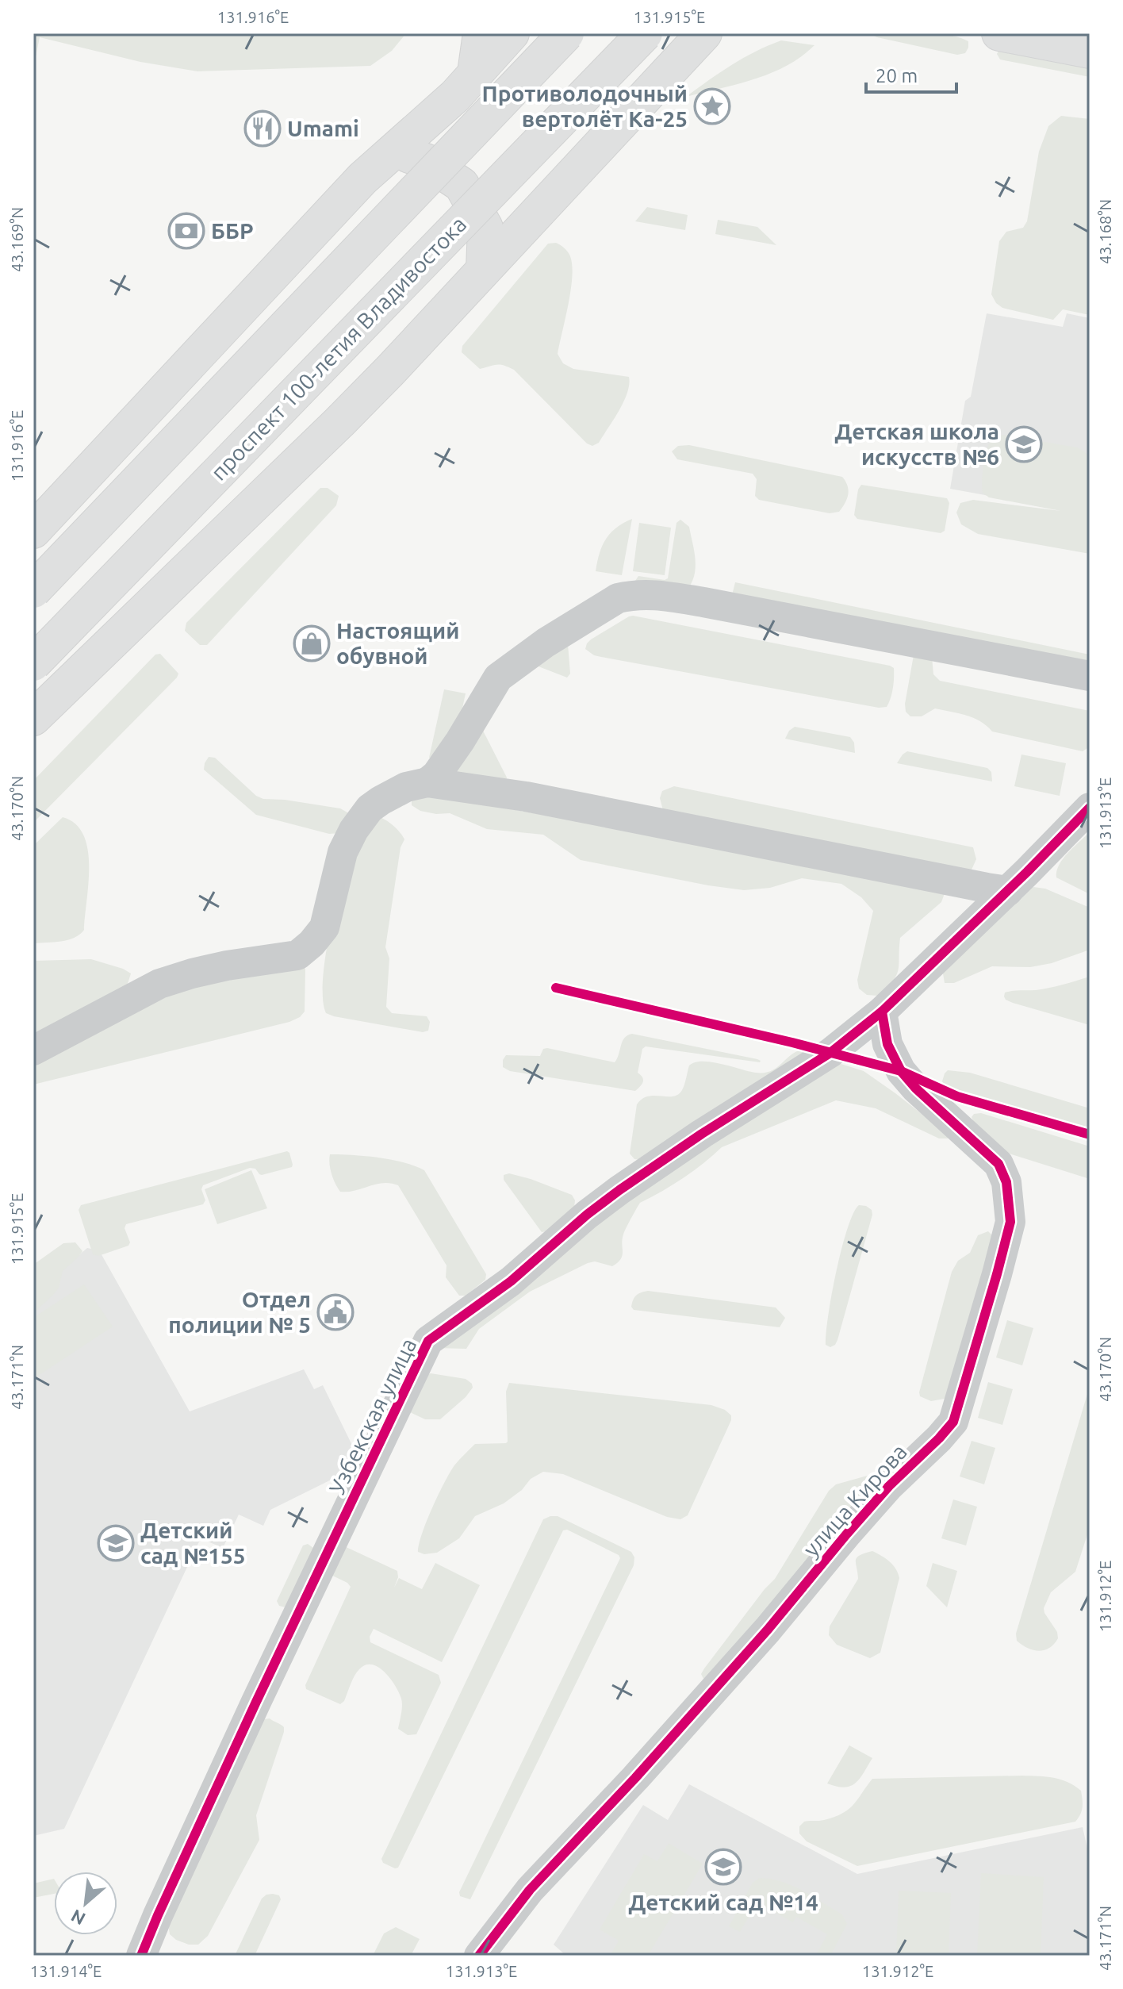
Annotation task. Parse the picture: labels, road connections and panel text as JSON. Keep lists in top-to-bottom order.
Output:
{
  "streets": {
    "main road": ["проспект 100-летия Владивостока"],
    "street": ["Узбекская улица", "улица Кирова"]
  },
  "crossings": [
    ["Узбекская улица", "улица Кирова"]
  ],
  "places": {
    "place": ["Противолодочный вертолёт Ка-25"],
    "restaurant": ["Umami"],
    "bank": ["ББР"],
    "school or university": ["Детская школа искусств №6", "Детский сад №155", "Детский сад №14"],
    "shop": ["Настоящий обувной"],
    "public building": ["Отдел полиции № 5"]
  },
  "scale_bar": "20 m",
  "north": "bottom left",
  "coordinates": [
    "131.916°E",
    "131.915°E",
    "43.168°N",
    "43.169°N",
    "43.170°N",
    "131.913°E",
    "43.171°N",
    "131.912°E",
    "131.914°E"
  ]
}
